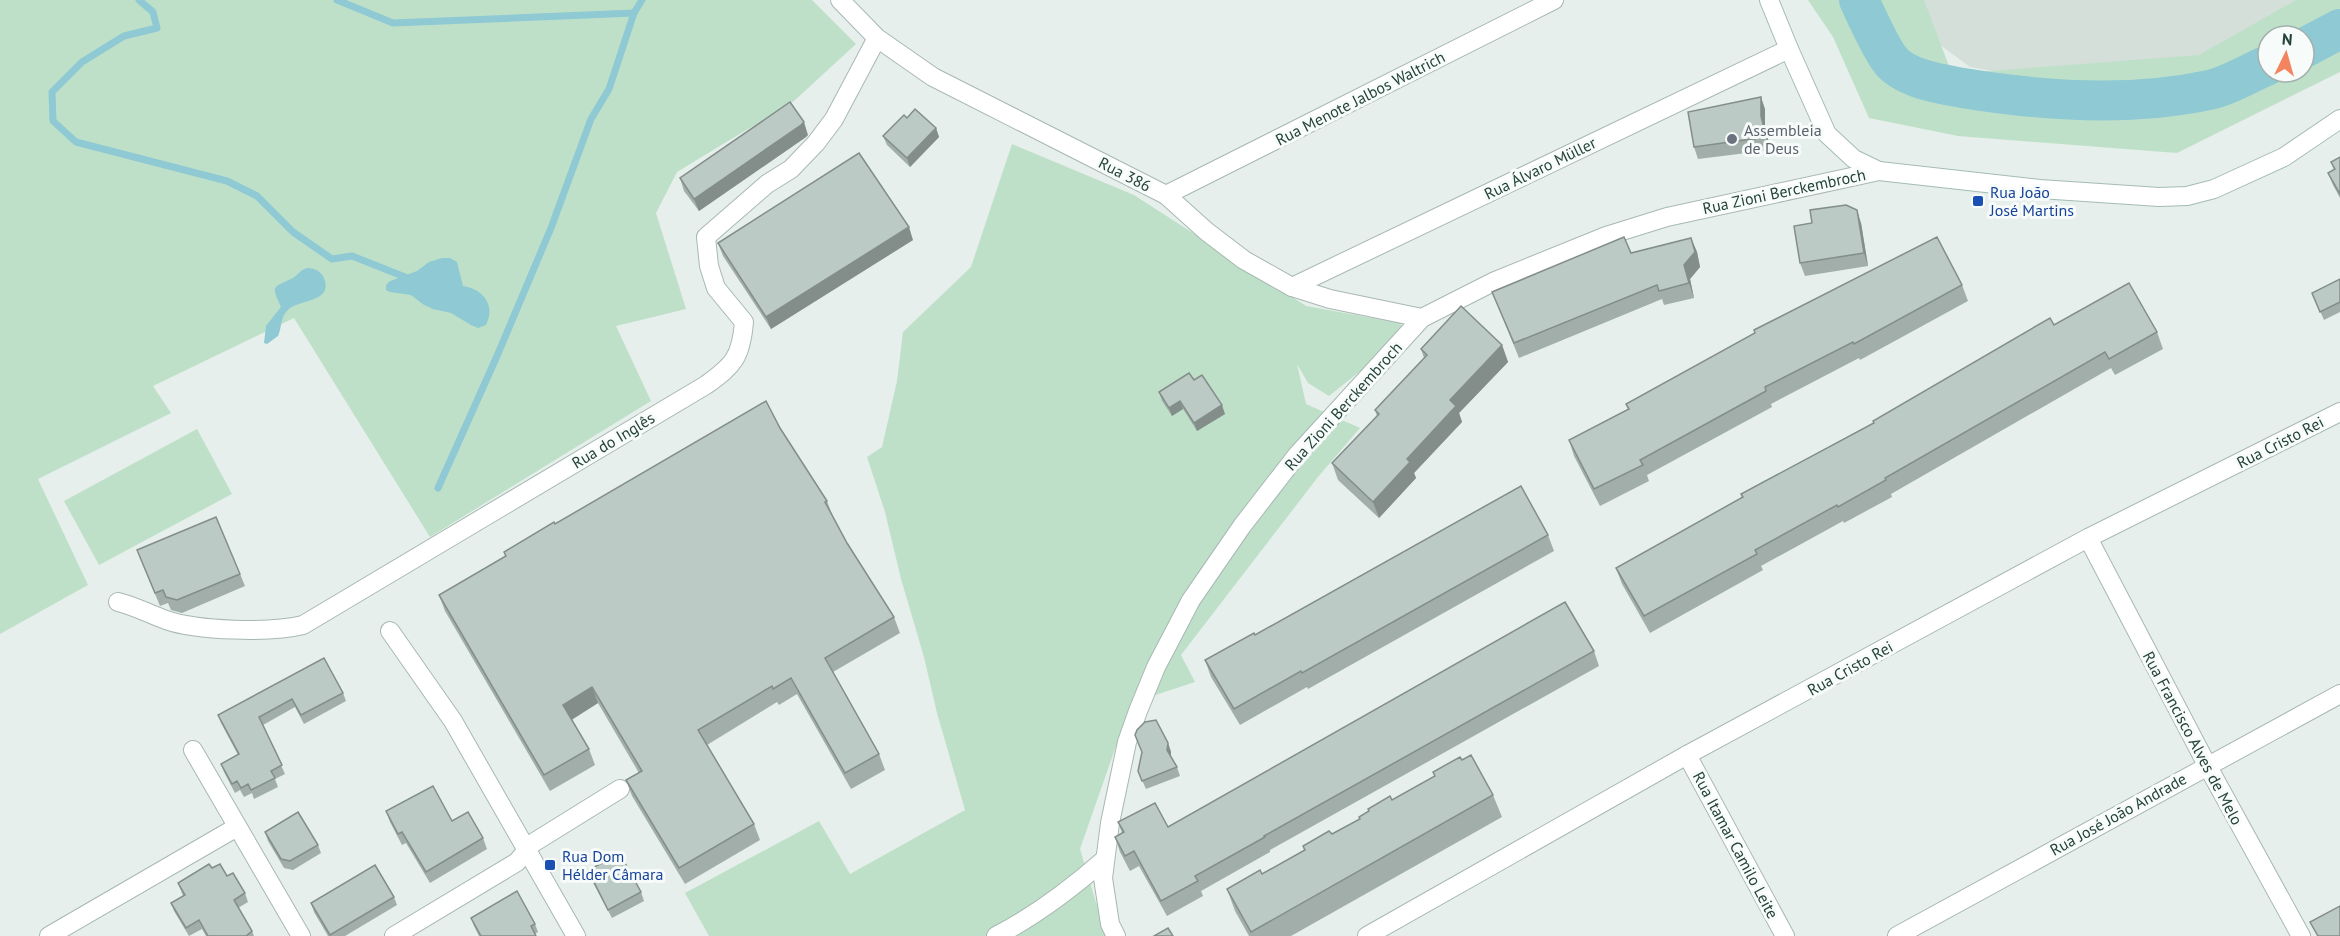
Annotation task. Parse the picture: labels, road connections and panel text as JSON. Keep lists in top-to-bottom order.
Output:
{
  "streets": {
    "street": [
      "Rua Menote Jalbos Waltrich",
      "Rua Álvaro Müller",
      "Rua 386",
      "Rua Zioni Berckembroch",
      "Rua do Inglês",
      "Rua Cristo Rei",
      "Rua Francisco Alves de Melo",
      "Rua José João Andrade",
      "Rua Itamar Camilo Leite"
    ]
  },
  "crossings": [
    ["Rua Menote Jalbos Waltrich", "Rua 386"],
    ["Rua Álvaro Müller", "Rua 386"],
    ["Rua 386", "Rua Zioni Berckembroch"],
    ["Rua 386", "Rua do Inglês"],
    ["Rua Cristo Rei", "Rua Francisco Alves de Melo"],
    ["Rua Cristo Rei", "Rua Itamar Camilo Leite"],
    ["Rua Francisco Alves de Melo", "Rua José João Andrade"]
  ],
  "places": {
    "other": ["Assembleia de Deus"],
    "transit": ["Rua João José Martins", "Rua Dom Hélder Câmara"]
  },
  "north": "top"
}
